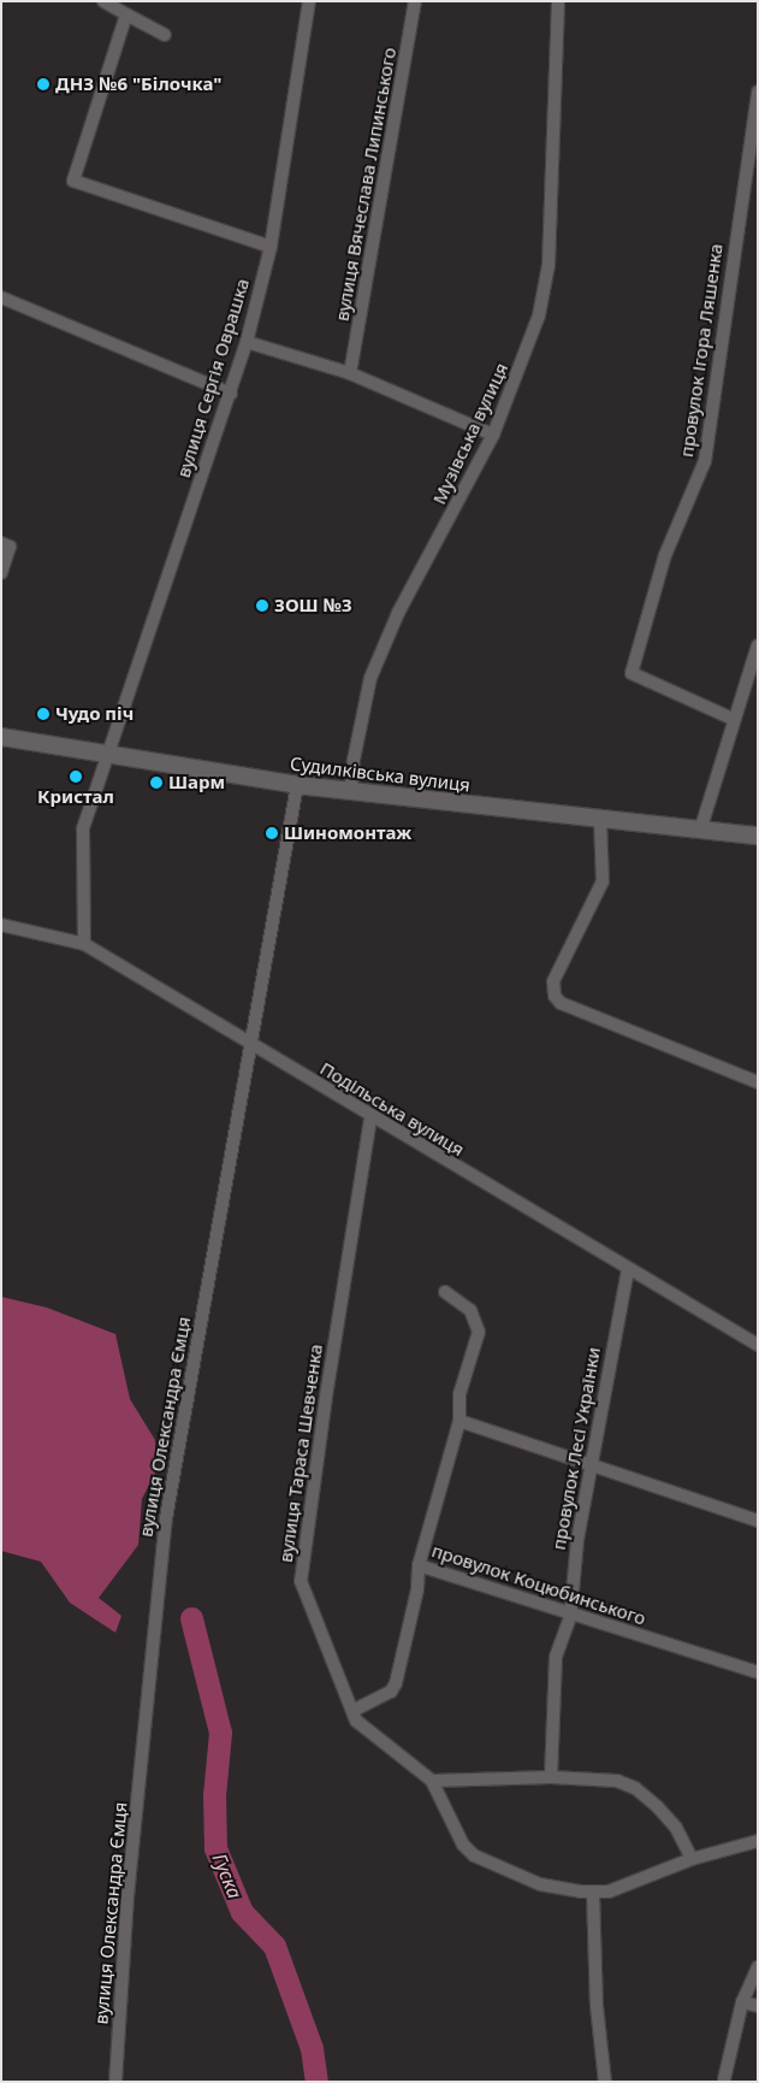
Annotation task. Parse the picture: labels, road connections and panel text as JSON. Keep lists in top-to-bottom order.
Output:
{
  "streets": {
    "main road": ["Судилківська вулиця"],
    "street": [
      "вулиця Вячеслава Липинського",
      "провулок Ігора Ляшенка",
      "вулиця Сергія Оврашка",
      "Музівська вулиця",
      "Подільська вулиця",
      "вулиця Олександра Ємця",
      "провулок Лесі Українки",
      "вулиця Тараса Шевченка",
      "провулок Коцюбинського"
    ]
  },
  "crossings": [
    ["вулиця Сергія Оврашка", "Судилківська вулиця"],
    ["вулиця Сергія Оврашка", "Подільська вулиця"],
    ["Музівська вулиця", "Судилківська вулиця"],
    ["Судилківська вулиця", "вулиця Олександра Ємця"],
    ["Подільська вулиця", "вулиця Олександра Ємця"],
    ["Подільська вулиця", "провулок Лесі Українки"],
    ["Подільська вулиця", "вулиця Тараса Шевченка"],
    ["провулок Лесі Українки", "провулок Коцюбинського"]
  ],
  "water": ["Гуска"],
  "places": [
    "ДНЗ №6 \"Білочка\"",
    "ЗОШ №3",
    "Чудо піч",
    "Кристал",
    "Шарм",
    "Шиномонтаж"
  ]
}
